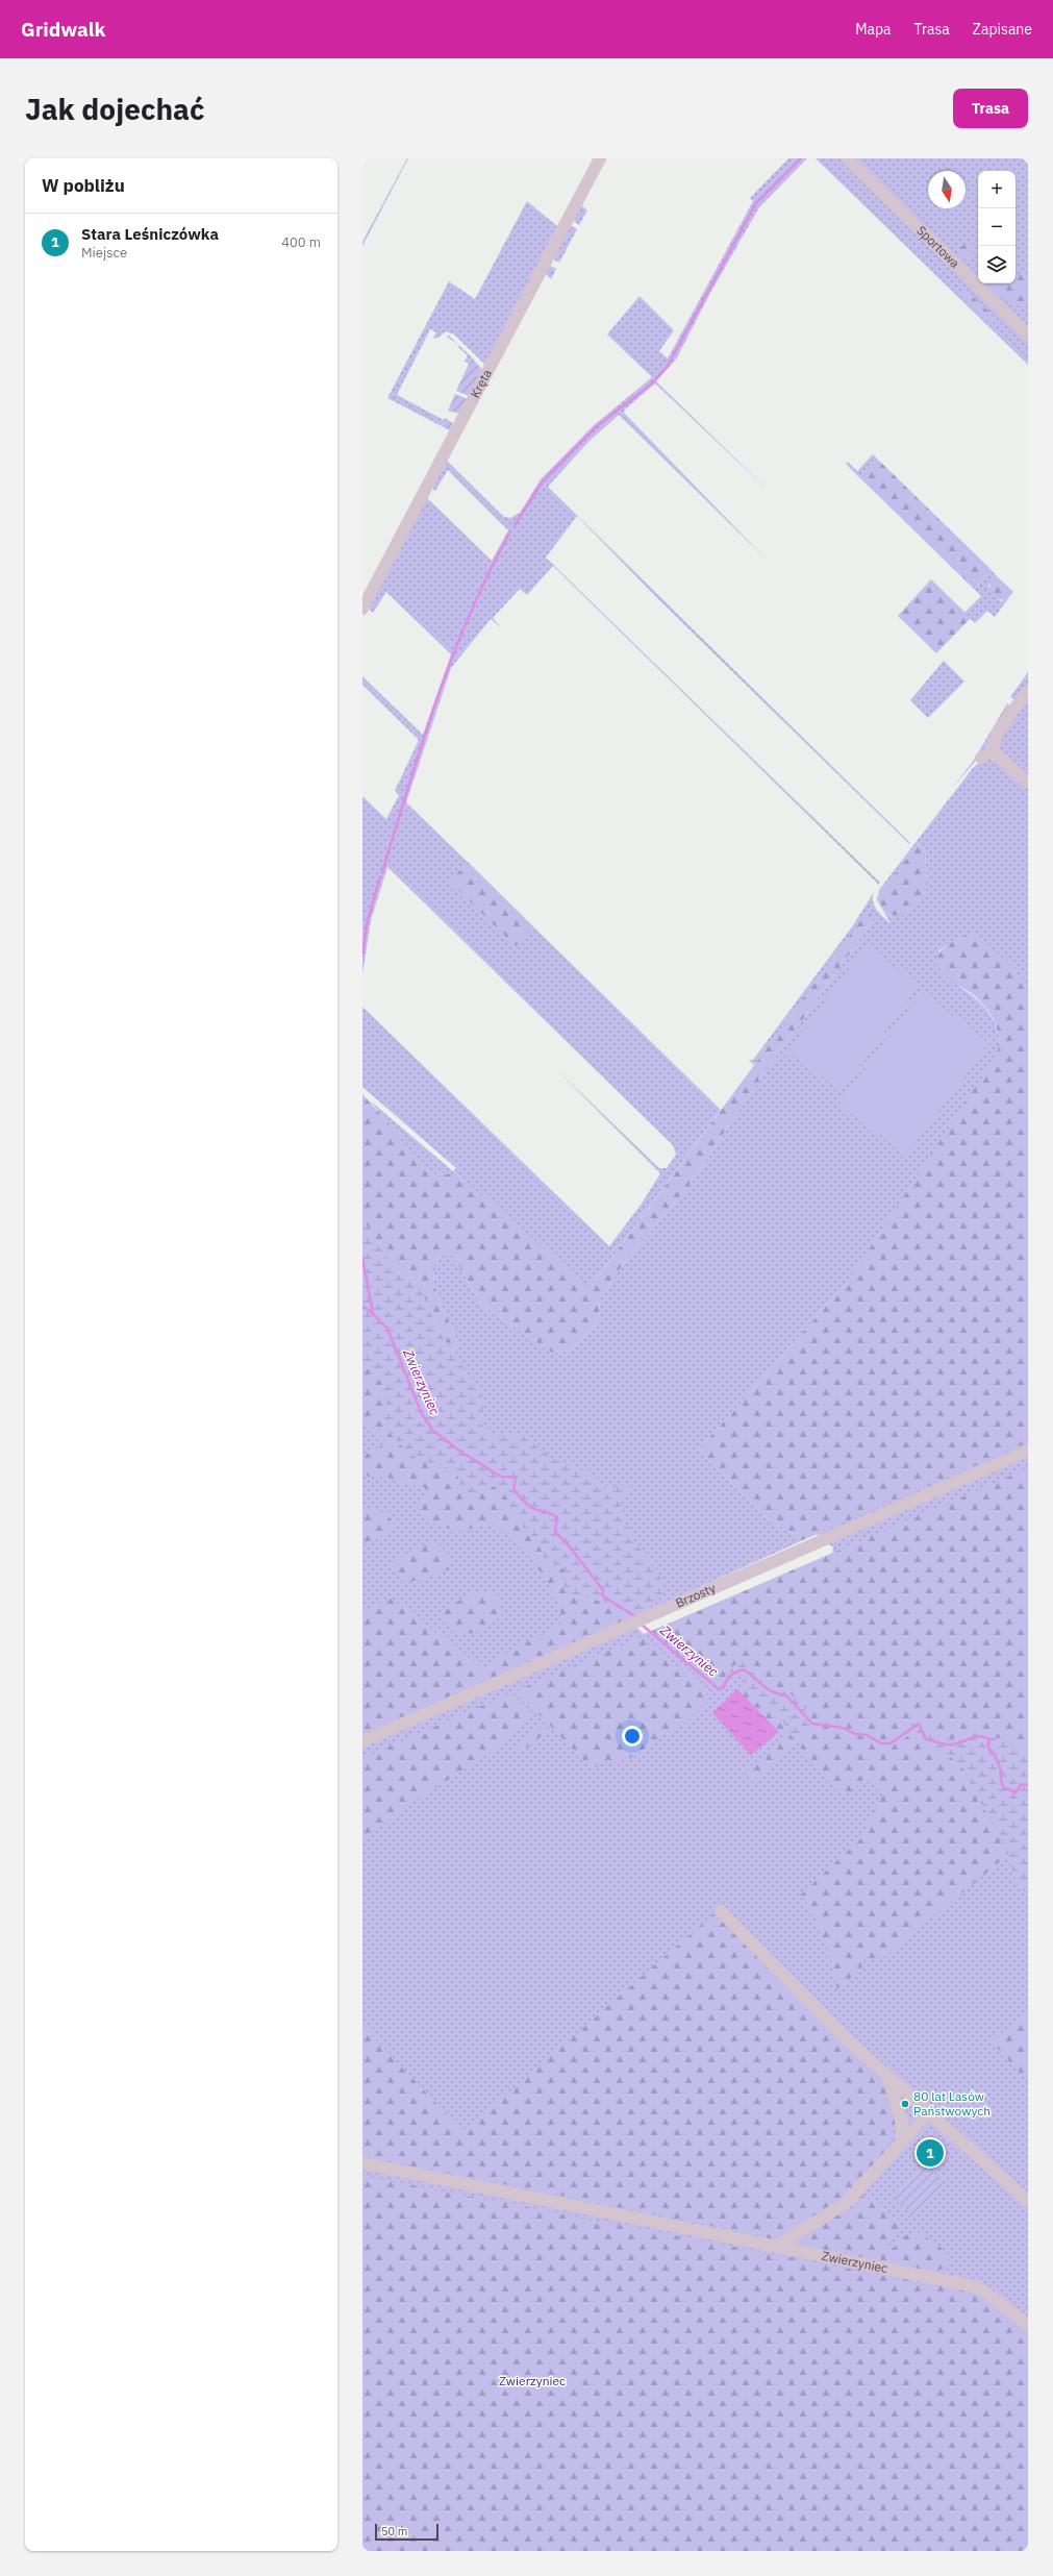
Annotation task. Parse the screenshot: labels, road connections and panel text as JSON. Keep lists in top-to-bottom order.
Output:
{
  "streets": {
    "street": [
      "Sportowa",
      "Kręta",
      "Brzosty",
      "Zwierzyniec"
    ]
  },
  "water": ["Zwierzyniec"],
  "parks": ["Zwierzyniec"],
  "places": ["80 lat Lasów Państwowych"],
  "scale_bar": "50 m",
  "north": "bottom",
  "page": {
    "header": "Gridwalk",
    "nav": ["Mapa", "Trasa", "Zapisane"],
    "buttons": "Trasa",
    "title": "Jak dojechać",
    "heading": "W pobliżu",
    "map_buttons": ["+", "−"],
    "list": [
      {
        "mark": "1",
        "name": "Stara Leśniczówka",
        "note": "Miejsce",
        "value": "400 m"
      }
    ],
    "pins": "1",
    "scale": "50 m"
  }
}
